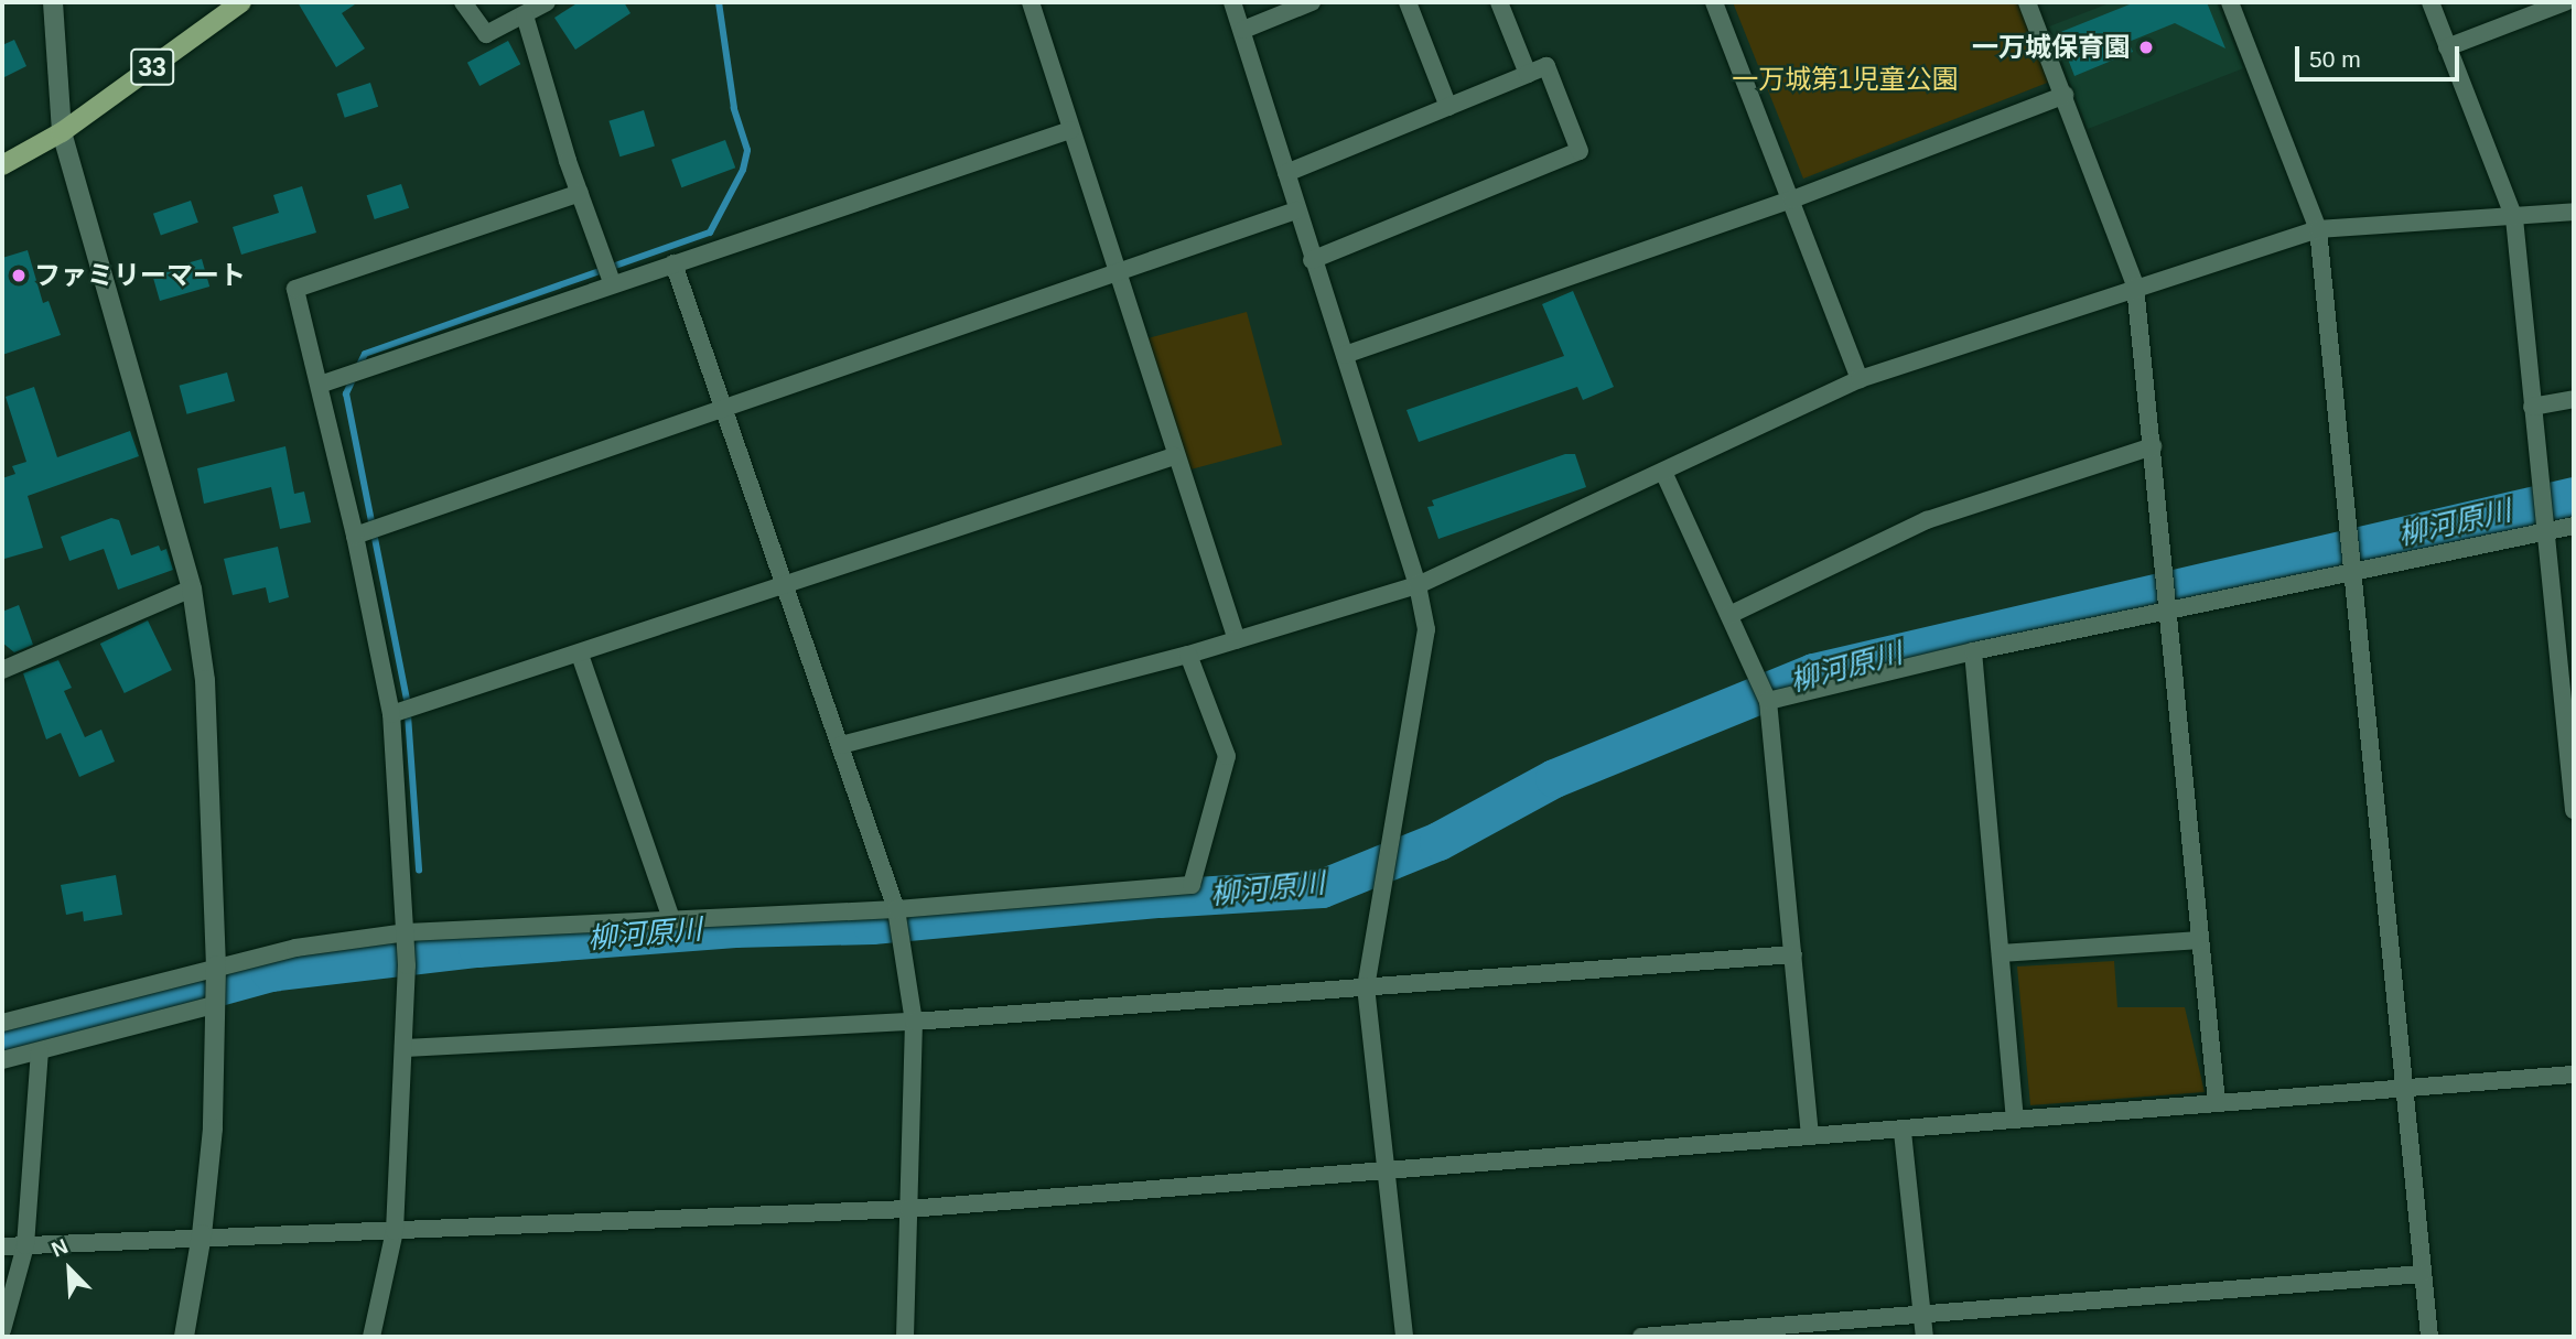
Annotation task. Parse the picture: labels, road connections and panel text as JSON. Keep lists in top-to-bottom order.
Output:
{
  "streets": {
    "main road": ["33"]
  },
  "water": ["柳河原川"],
  "parks": ["一万城第1児童公園"],
  "places": ["一万城保育園", "ファミリーマート"],
  "scale_bar": "50 m",
  "north": "top left"
}
